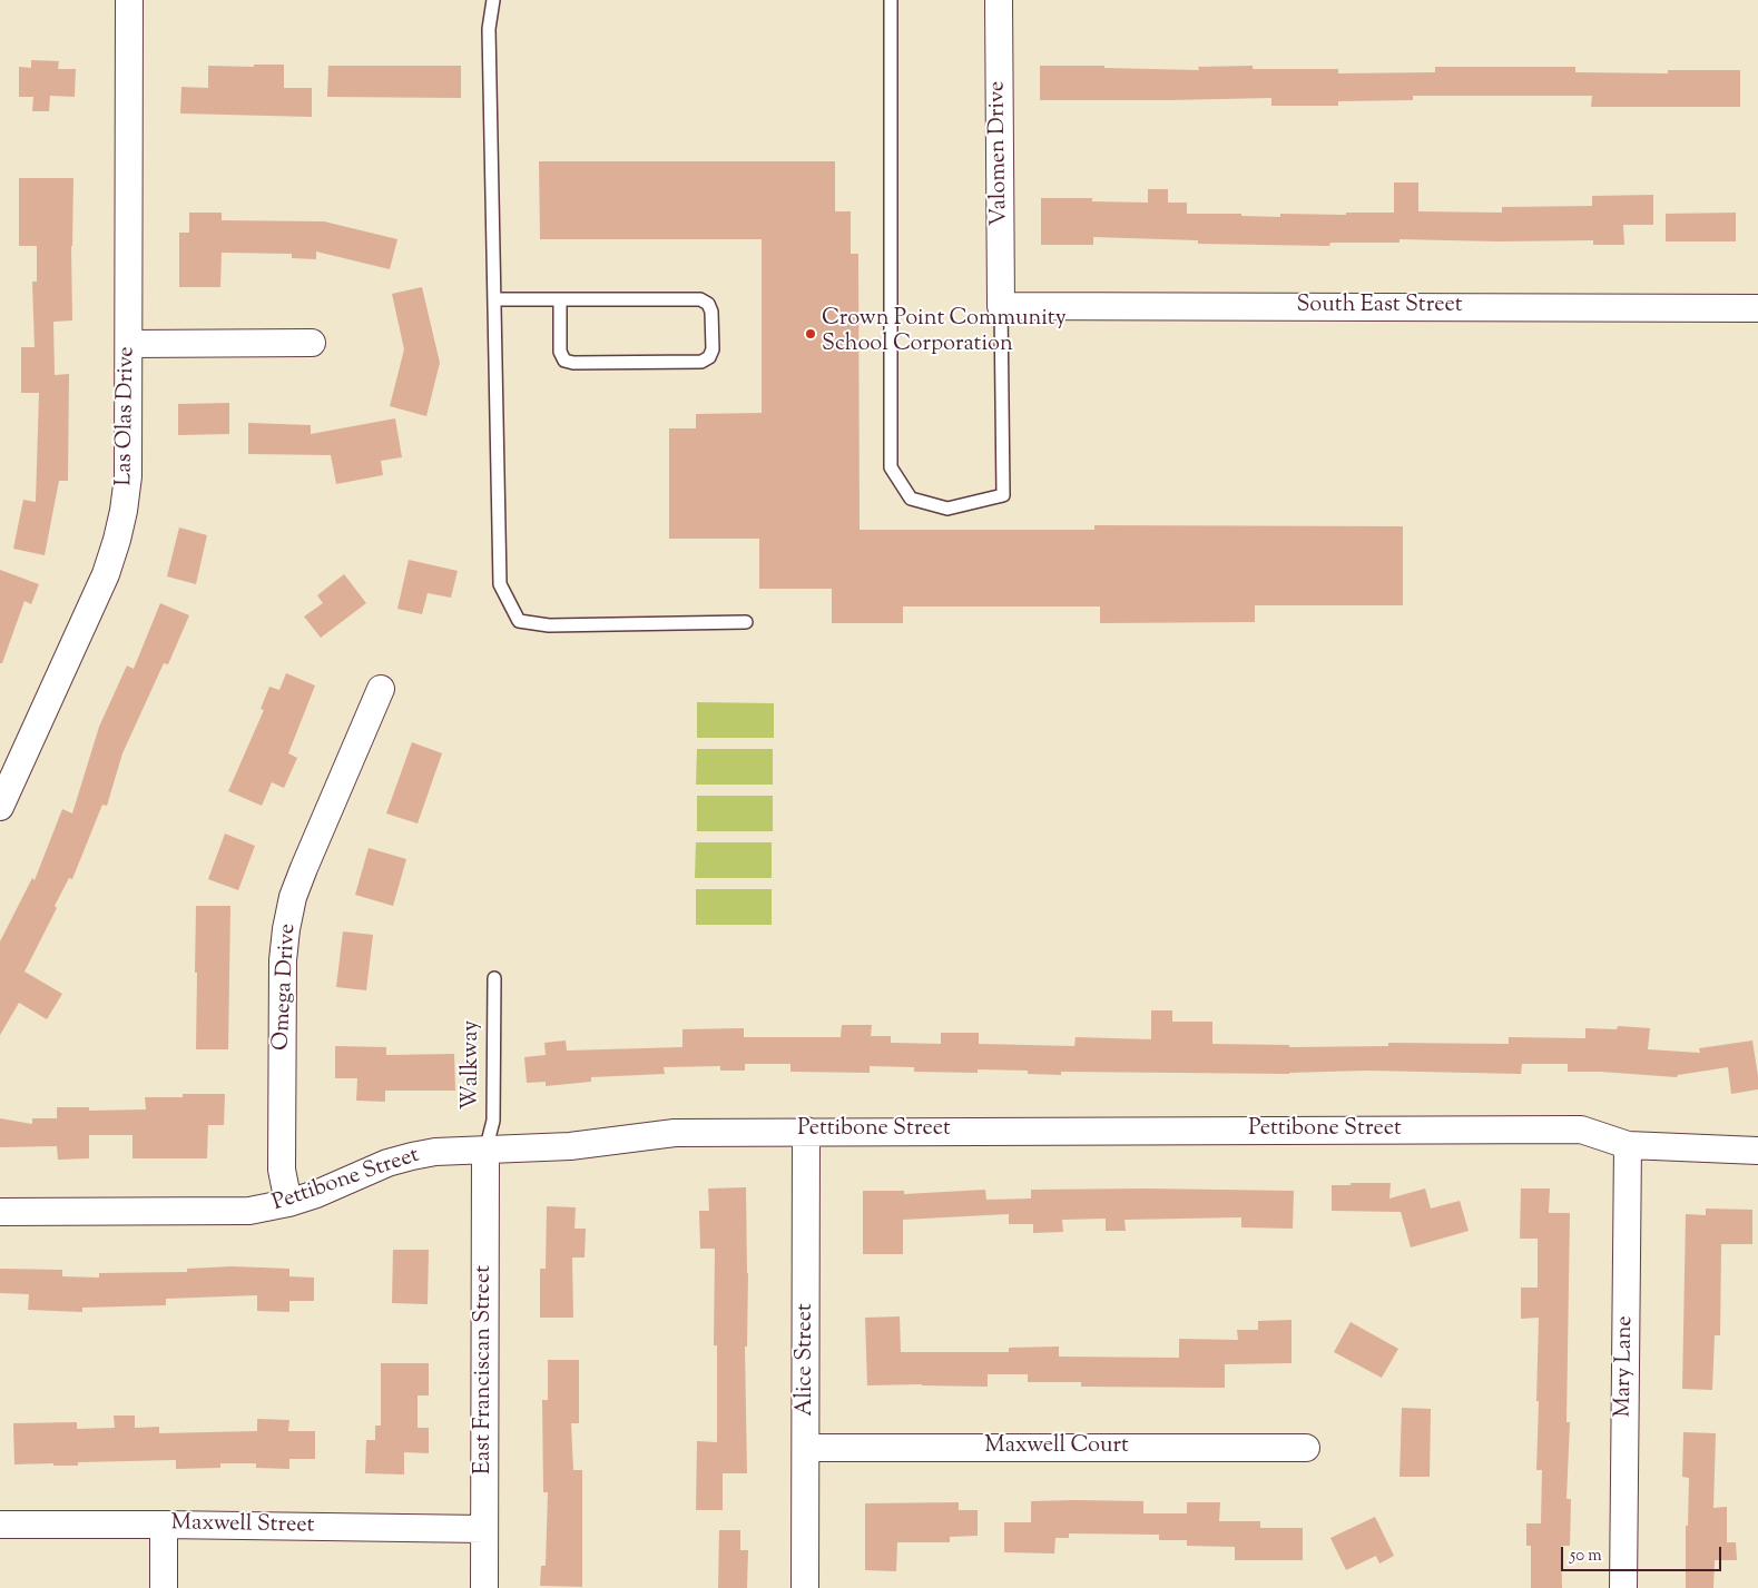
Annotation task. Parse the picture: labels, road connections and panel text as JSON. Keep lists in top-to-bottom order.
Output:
{
  "streets": {
    "street": [
      "Valomen Drive",
      "South East Street",
      "Las Olas Drive",
      "Omega Drive",
      "Pettibone Street",
      "Alice Street",
      "Mary Lane",
      "East Franciscan Street",
      "Maxwell Court",
      "Maxwell Street"
    ],
    "lane": ["Walkway"]
  },
  "crossings": [
    ["Valomen Drive", "South East Street"],
    ["Omega Drive", "Pettibone Street"],
    ["Walkway", "Pettibone Street"],
    ["Walkway", "East Franciscan Street"],
    ["Pettibone Street", "Alice Street"],
    ["Pettibone Street", "Mary Lane"],
    ["Pettibone Street", "East Franciscan Street"],
    ["Alice Street", "Maxwell Court"],
    ["East Franciscan Street", "Maxwell Street"]
  ],
  "places": ["Crown Point Community School Corporation"],
  "scale_bar": "50 m"
}
